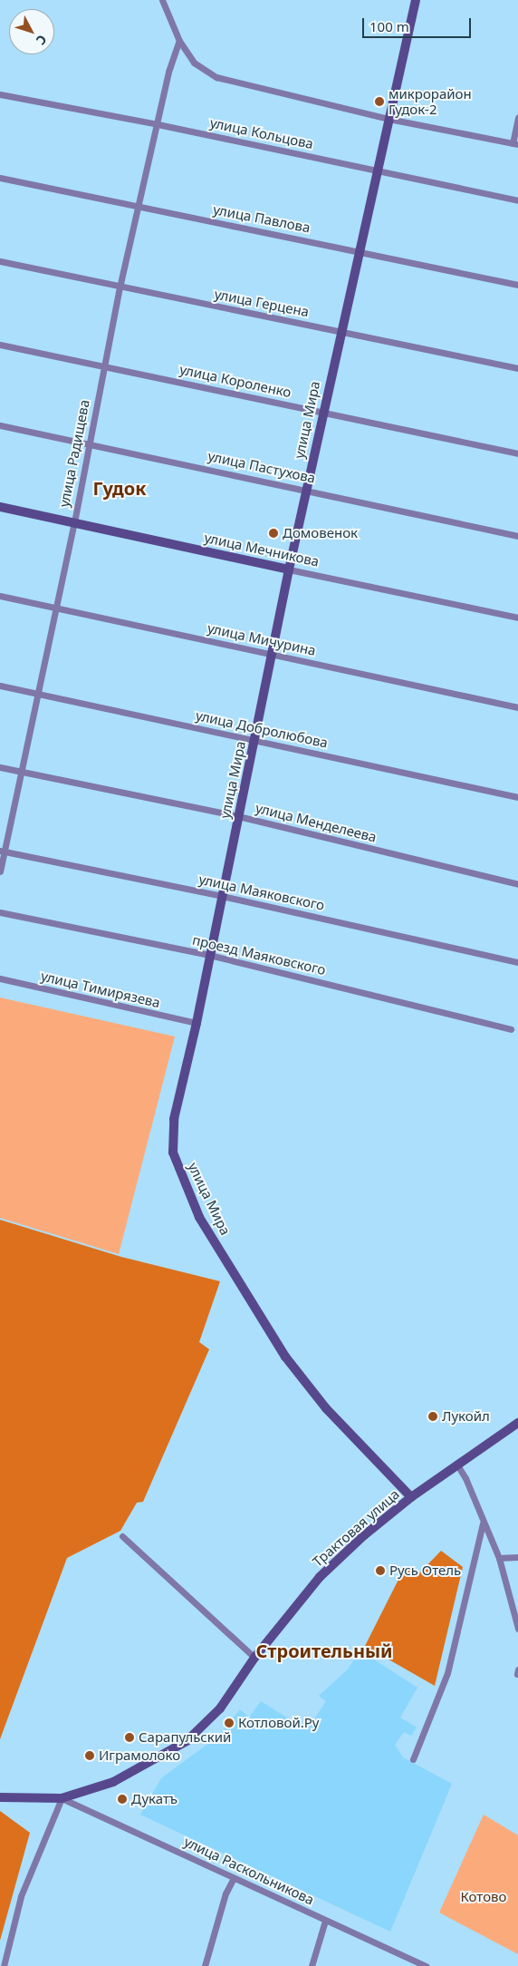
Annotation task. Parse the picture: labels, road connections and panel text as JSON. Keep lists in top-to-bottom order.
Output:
{
  "streets": {
    "main road": [
      "улица Мира",
      "улица Мечникова",
      "Трактовая улица",
      "улица Раскольникова"
    ],
    "street": [
      "улица Кольцова",
      "улица Павлова",
      "улица Герцена",
      "улица Короленко",
      "улица Радищева",
      "улица Пастухова",
      "улица Мичурина",
      "улица Добролюбова",
      "улица Менделеева",
      "улица Маяковского",
      "проезд Маяковского",
      "улица Тимирязева"
    ]
  },
  "crossings": [
    ["улица Кольцова", "улица Мира"],
    ["улица Кольцова", "улица Радищева"],
    ["улица Павлова", "улица Мира"],
    ["улица Павлова", "улица Радищева"],
    ["улица Герцена", "улица Мира"],
    ["улица Герцена", "улица Радищева"],
    ["улица Короленко", "улица Мира"],
    ["улица Короленко", "улица Радищева"],
    ["улица Мира", "улица Пастухова"],
    ["улица Мира", "улица Мечникова"],
    ["улица Мира", "улица Мичурина"],
    ["улица Мира", "улица Добролюбова"],
    ["улица Мира", "улица Менделеева"],
    ["улица Мира", "улица Маяковского"],
    ["улица Мира", "проезд Маяковского"],
    ["улица Мира", "улица Тимирязева"],
    ["улица Мира", "Трактовая улица"],
    ["улица Радищева", "улица Пастухова"],
    ["улица Радищева", "улица Мечникова"],
    ["улица Радищева", "улица Мичурина"],
    ["улица Радищева", "улица Добролюбова"],
    ["улица Радищева", "улица Менделеева"],
    ["улица Радищева", "улица Маяковского"],
    ["Трактовая улица", "улица Раскольникова"]
  ],
  "districts": ["Гудок", "Строительный"],
  "parks": ["Котово"],
  "places": [
    "микрорайон Гудок-2",
    "Домовенок",
    "Лукойл",
    "Русь Отель",
    "Котловой.Ру",
    "Сарапульский",
    "Играмолоко",
    "Дукатъ"
  ],
  "scale_bar": "100 m",
  "north": "bottom right"
}
